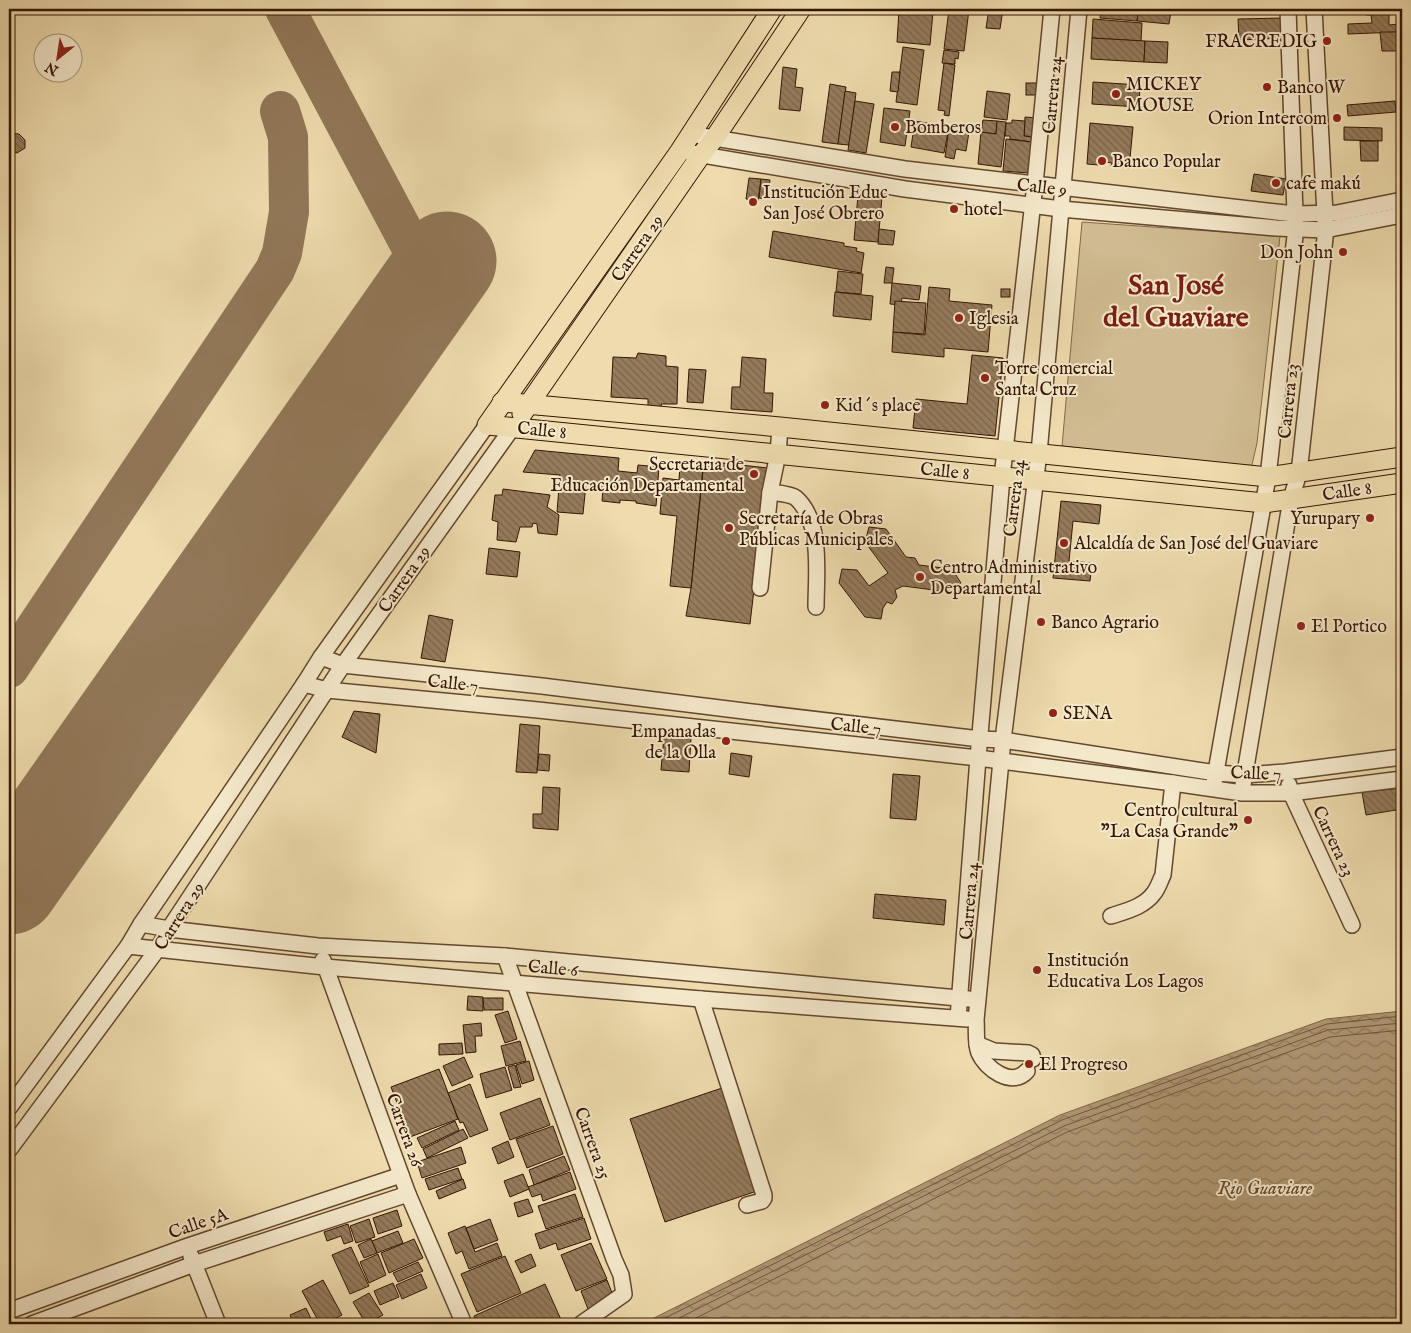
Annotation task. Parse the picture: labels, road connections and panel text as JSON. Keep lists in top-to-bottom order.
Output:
{
  "streets": {
    "main road": ["Carrera 29", "Calle 8"],
    "street": [
      "Carrera 24",
      "Calle 9",
      "Carrera 23",
      "Calle 7",
      "Calle 6",
      "Carrera 26",
      "Carrera 25",
      "Calle 5A"
    ]
  },
  "crossings": [
    ["Carrera 24", "Calle 9"],
    ["Carrera 24", "Calle 8"],
    ["Carrera 24", "Calle 7"],
    ["Carrera 24", "Calle 6"],
    ["Calle 9", "Carrera 29"],
    ["Calle 9", "Carrera 23"],
    ["Carrera 29", "Calle 8"],
    ["Carrera 29", "Calle 7"],
    ["Carrera 29", "Calle 6"],
    ["Carrera 23", "Calle 8"],
    ["Carrera 23", "Calle 7"],
    ["Calle 6", "Carrera 26"],
    ["Calle 6", "Carrera 25"],
    ["Carrera 26", "Calle 5A"]
  ],
  "districts": ["San José del Guaviare"],
  "water": ["Rio Guaviare"],
  "places": [
    "FRACREDIG",
    "Banco W",
    "MICKEY MOUSE",
    "Orion Intercom",
    "Bomberos",
    "Banco Popular",
    "cafe makú",
    "Institución Educ San José Obrero",
    "hotel",
    "Don John",
    "Iglesia",
    "Torre comercial Santa Cruz",
    "Kid´s place",
    "Secretaria de Educación Departamental",
    "Yurupary",
    "Secretaría de Obras Públicas Municipales",
    "Alcaldía de San José del Guaviare",
    "Centro Administrativo Departamental",
    "Banco Agrario",
    "El Portico",
    "SENA",
    "Empanadas de la Olla",
    "Centro cultural \"La Casa Grande\"",
    "Institución Educativa Los Lagos",
    "El Progreso"
  ],
  "north": "bottom left"
}
